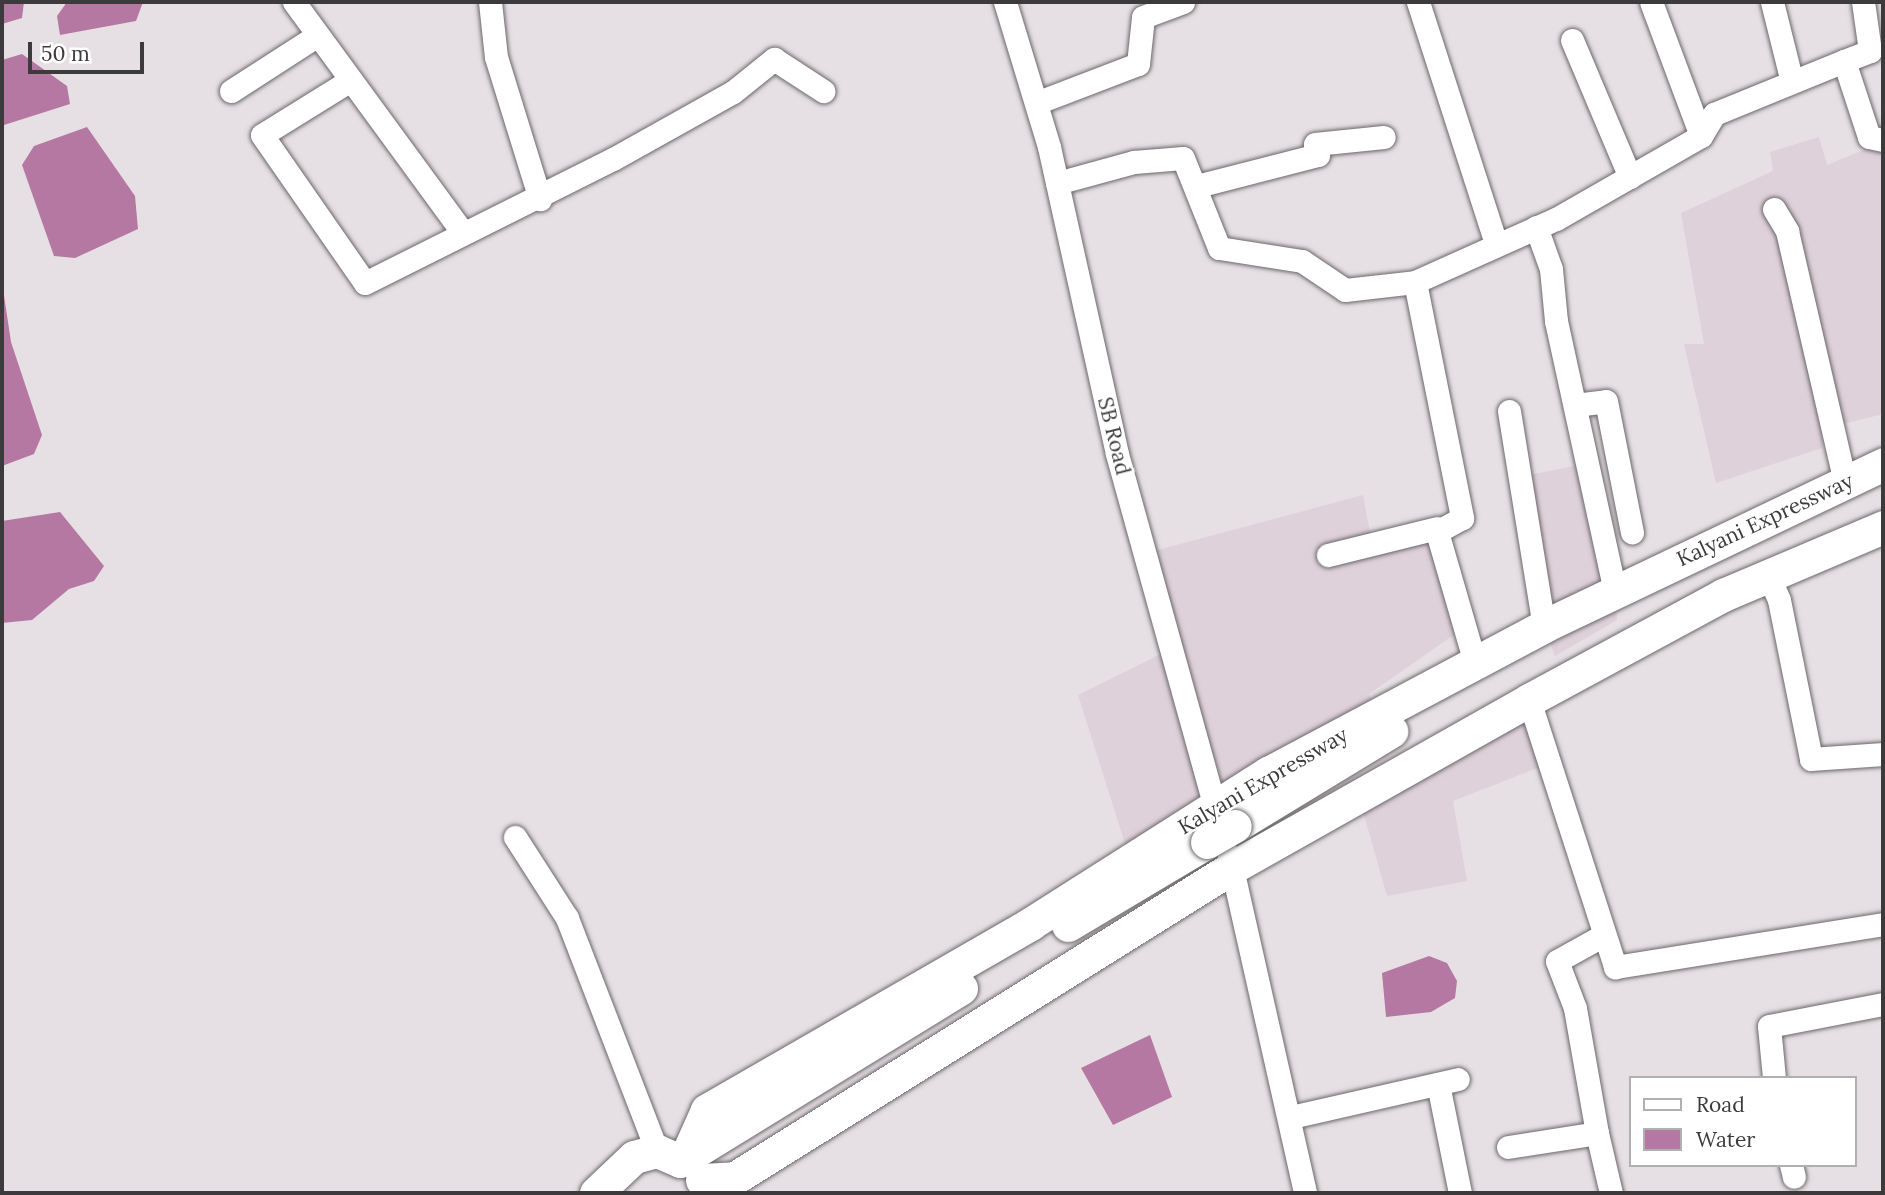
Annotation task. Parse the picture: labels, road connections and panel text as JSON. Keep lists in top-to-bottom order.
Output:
{
  "streets": {
    "highway": ["Kalyani Expressway"],
    "street": ["SB Road"]
  },
  "crossings": [
    ["SB Road", "Kalyani Expressway"]
  ],
  "legend": ["Road", "Water"],
  "scale_bar": "50 m"
}
